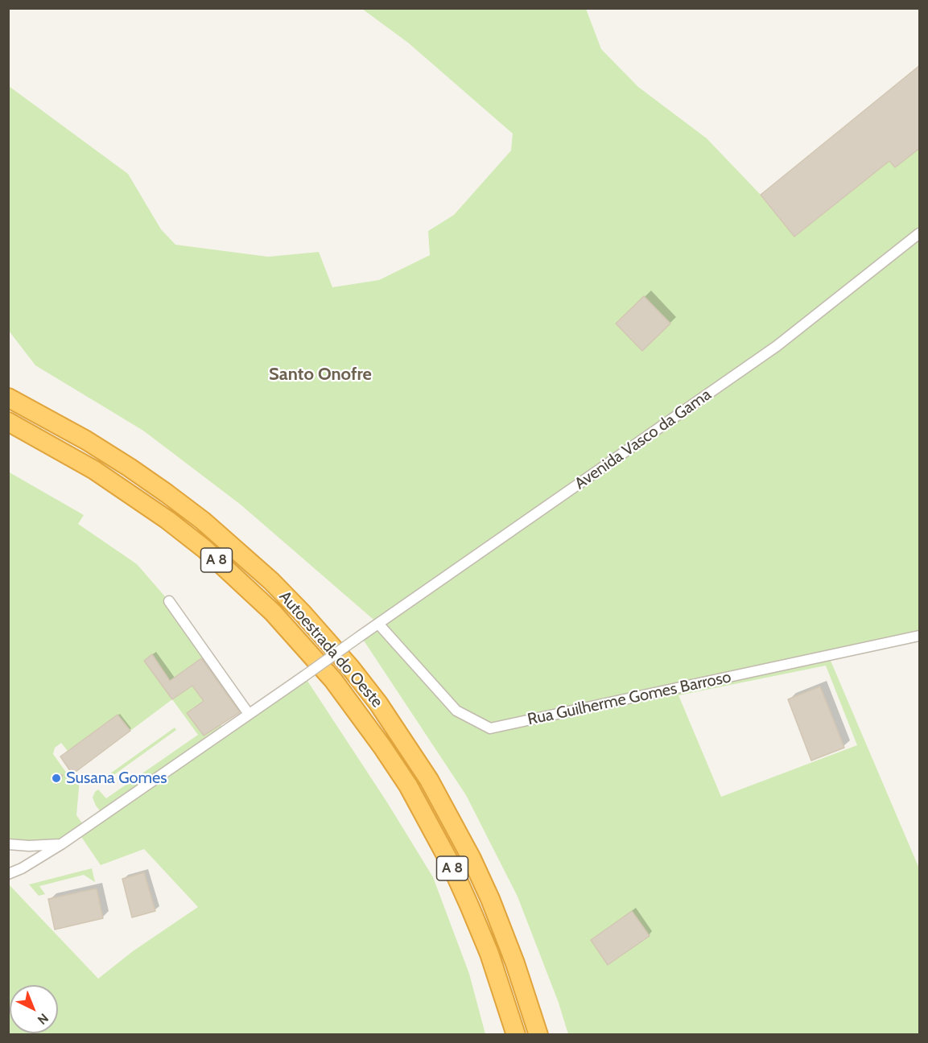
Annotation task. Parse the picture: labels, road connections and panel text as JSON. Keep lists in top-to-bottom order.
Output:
{
  "streets": {
    "highway": ["A 8", "Autoestrada do Oeste"],
    "street": ["Avenida Vasco da Gama", "Rua Guilherme Gomes Barroso"]
  },
  "crossings": [
    ["Avenida Vasco da Gama", "Rua Guilherme Gomes Barroso"]
  ],
  "districts": ["Santo Onofre"],
  "places": ["Susana Gomes"],
  "north": "bottom right"
}
